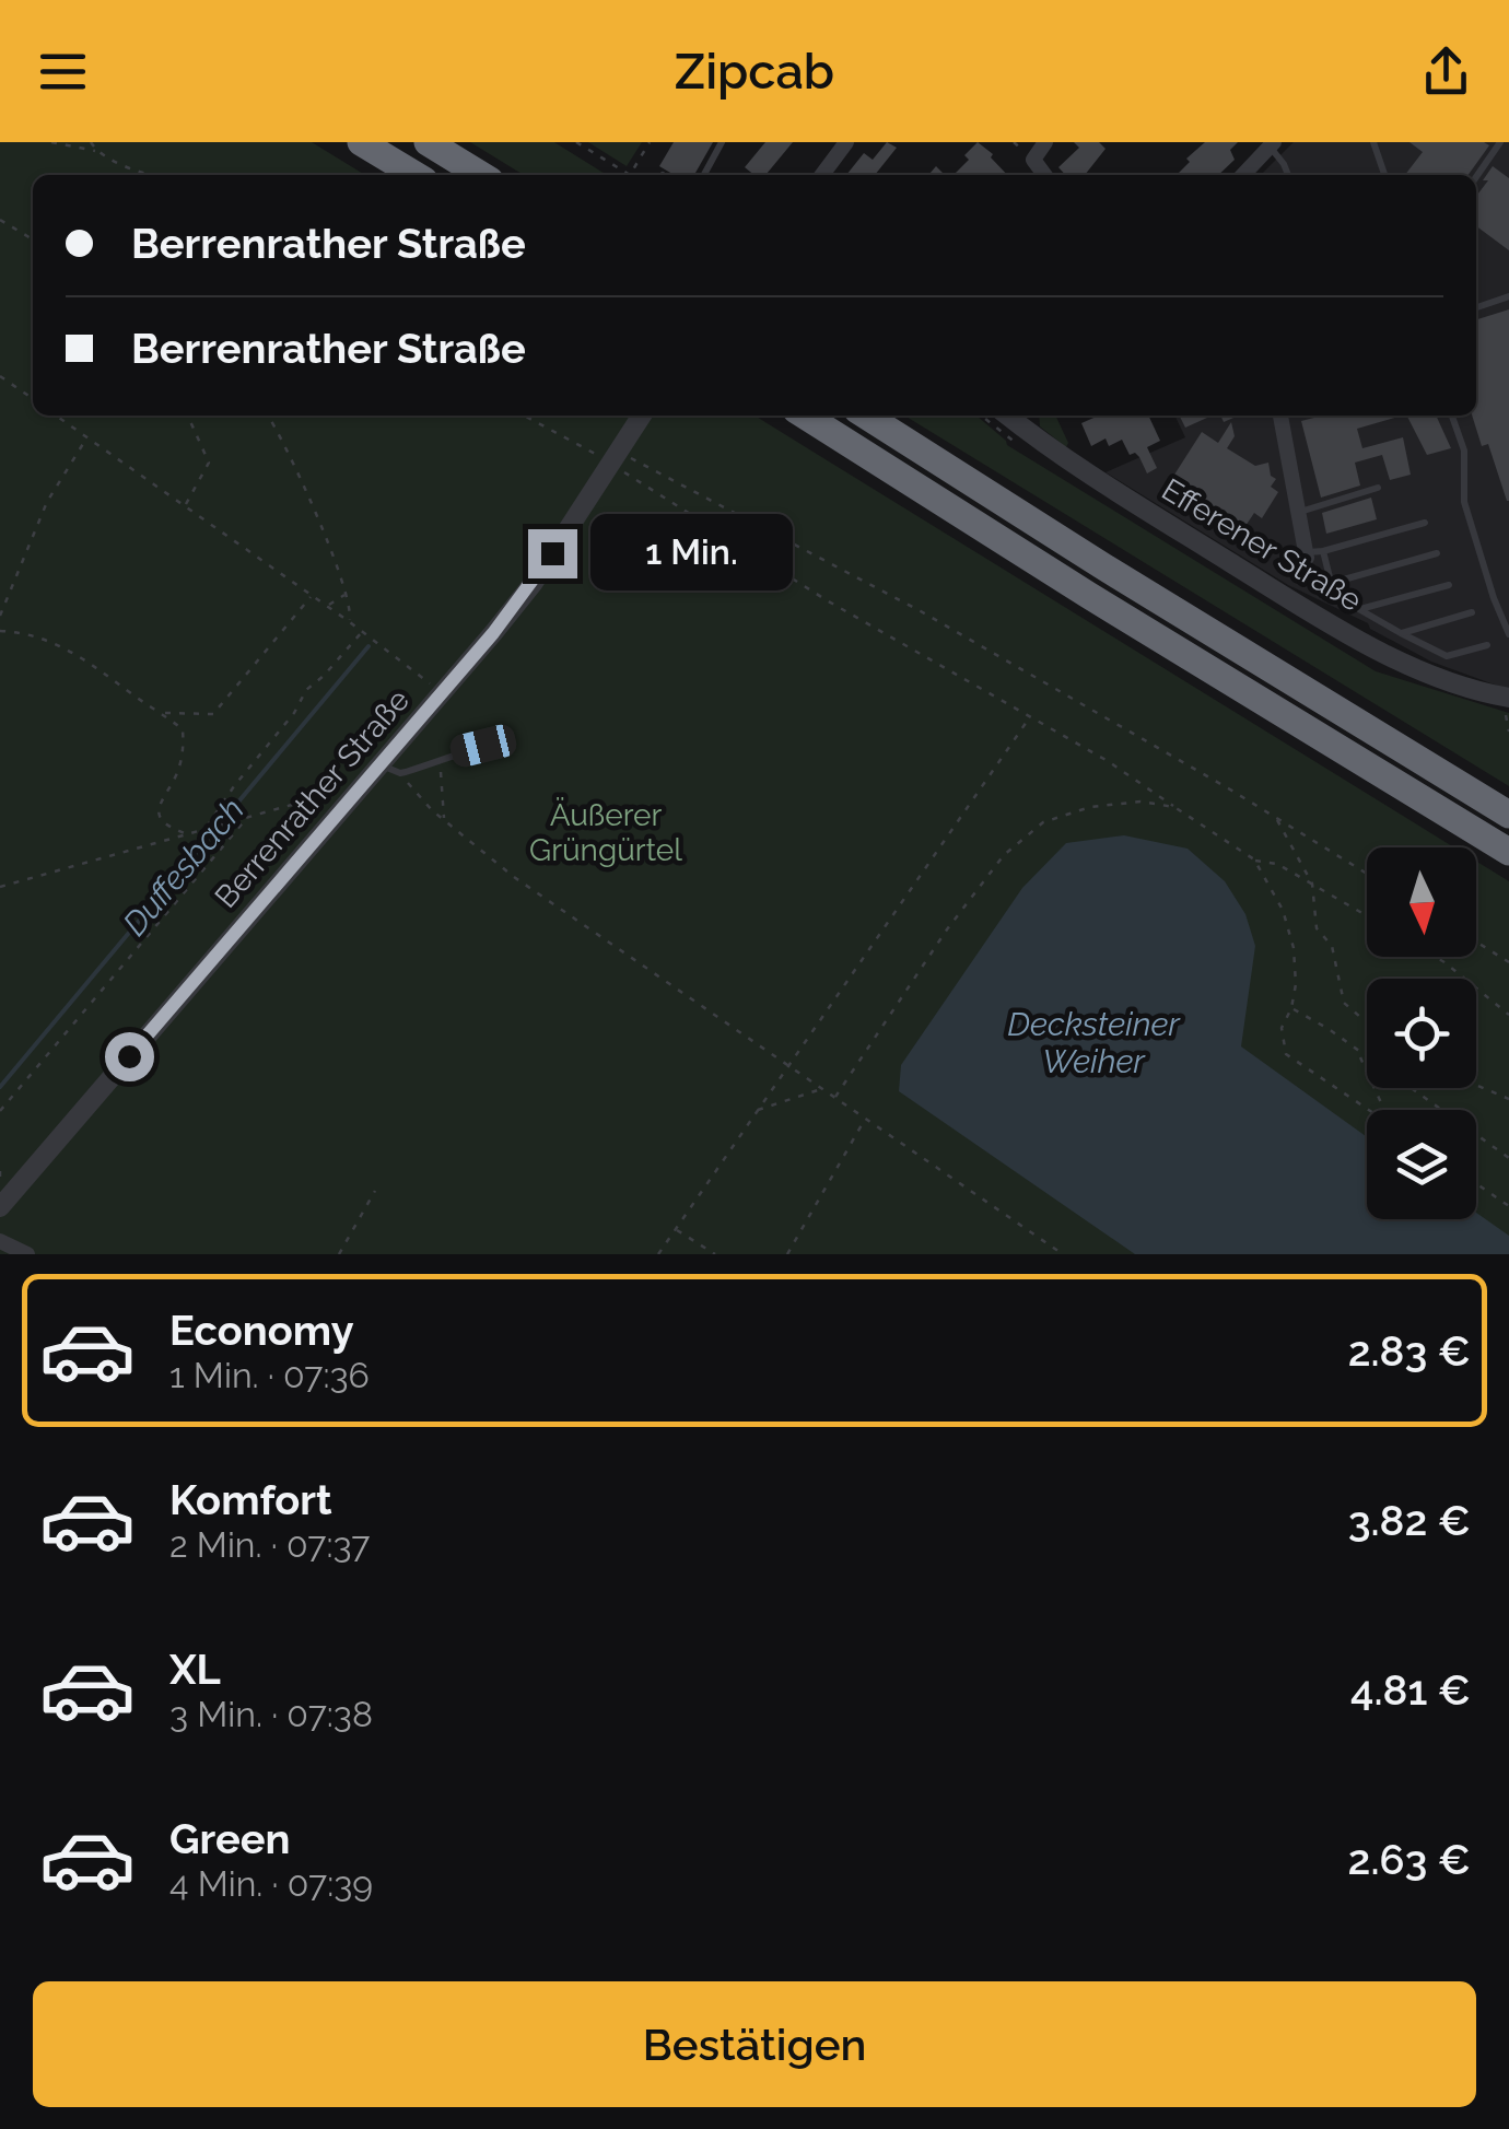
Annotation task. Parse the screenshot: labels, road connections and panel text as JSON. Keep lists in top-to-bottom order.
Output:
{
  "streets": {
    "street": ["Efferener Straße", "Berrenrather Straße"]
  },
  "water": ["Duffesbach", "Decksteiner Weiher"],
  "parks": ["Äußerer Grüngürtel"],
  "north": "bottom",
  "page": {
    "header": "Zipcab",
    "banner": ["Berrenrather Straße", "Berrenrather Straße"],
    "bubble": "1 Min.",
    "list": [
      {
        "name": "Economy",
        "note": "1 Min. · 07:36",
        "value": "2.83 €"
      },
      {
        "name": "Komfort",
        "note": "2 Min. · 07:37",
        "value": "3.82 €"
      },
      {
        "name": "XL",
        "note": "3 Min. · 07:38",
        "value": "4.81 €"
      },
      {
        "name": "Green",
        "note": "4 Min. · 07:39",
        "value": "2.63 €"
      }
    ],
    "buttons": "Bestätigen"
  }
}
